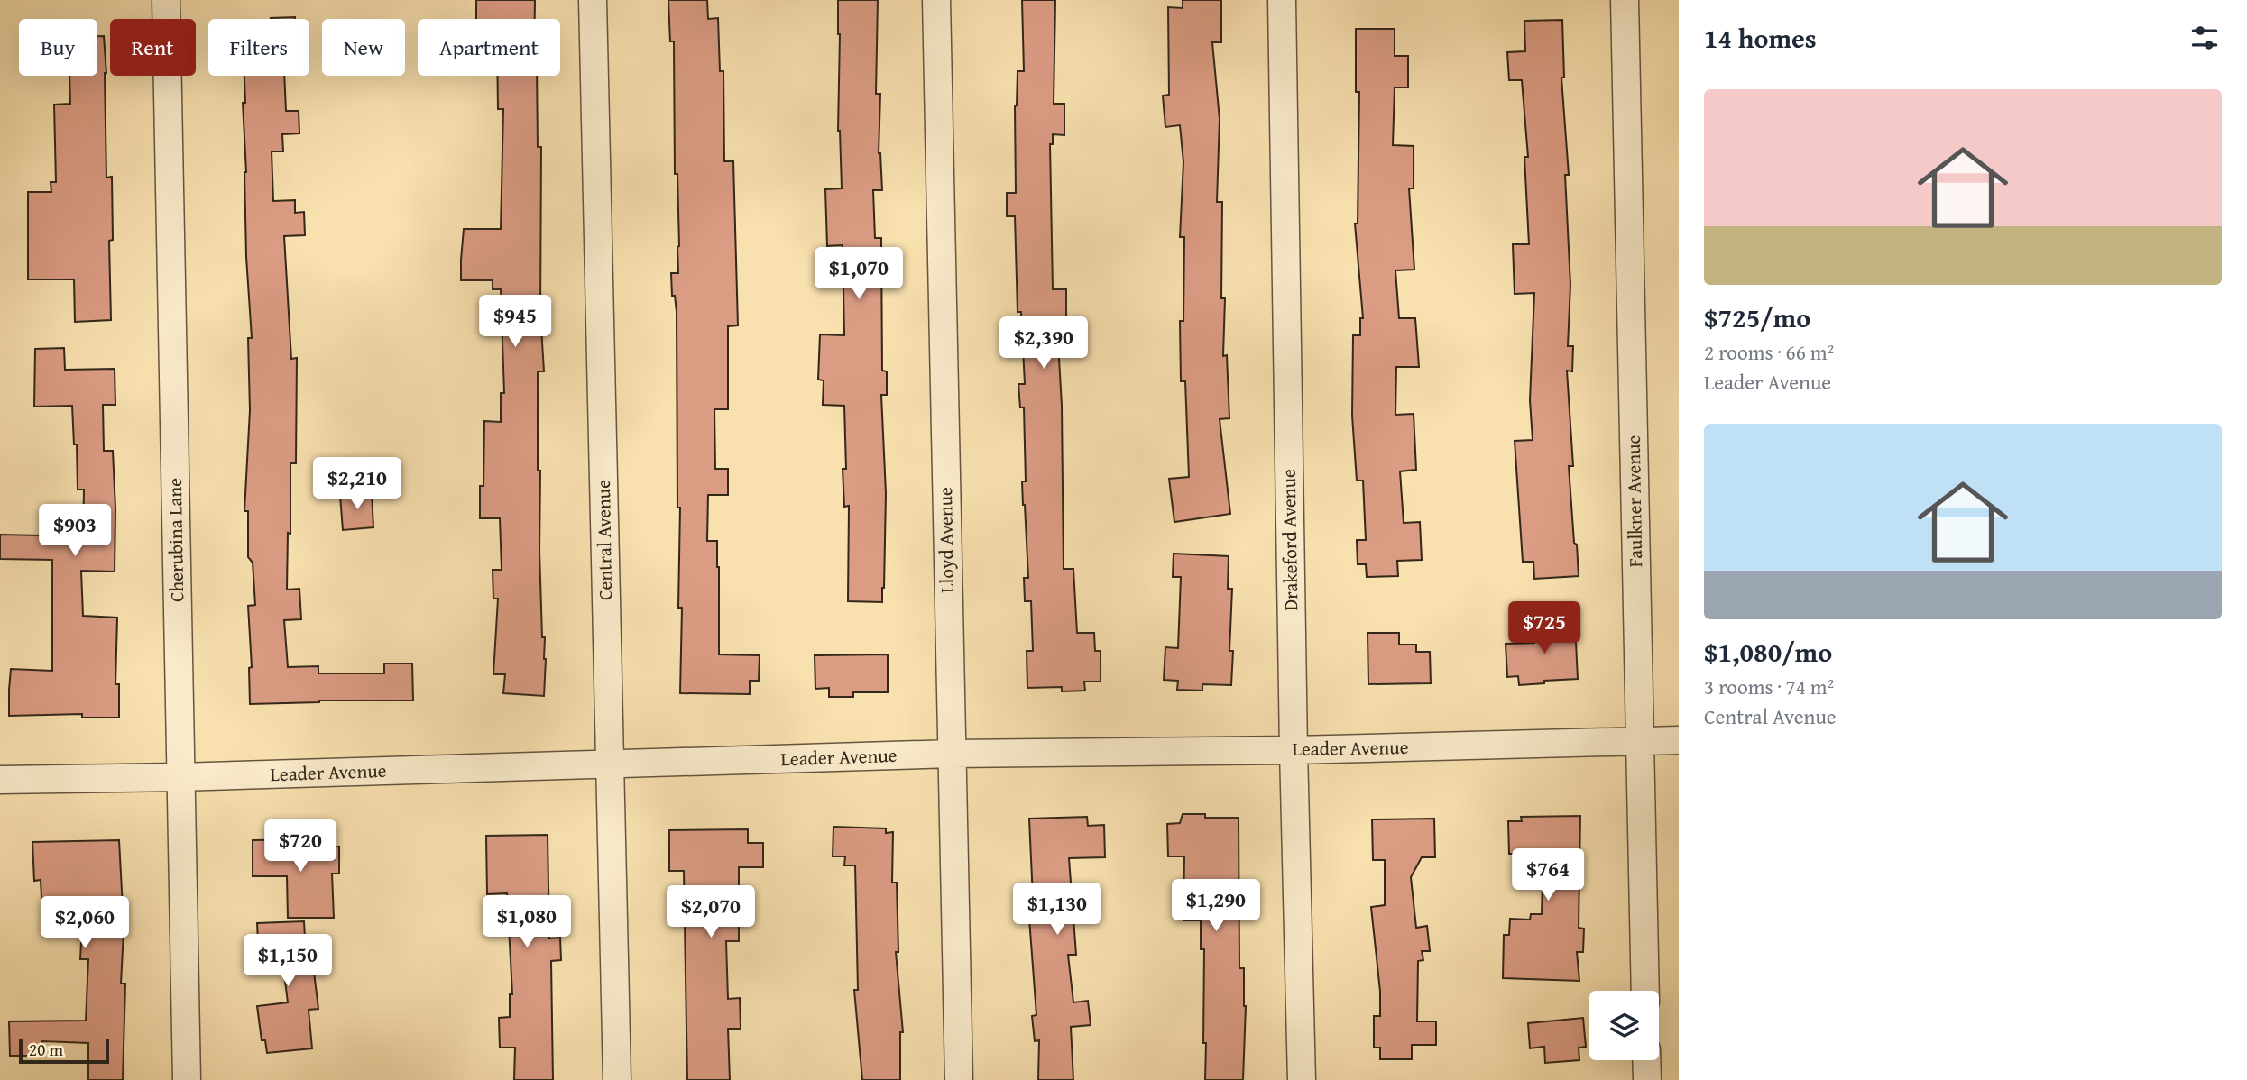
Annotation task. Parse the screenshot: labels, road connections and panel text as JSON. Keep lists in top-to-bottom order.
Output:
{
  "streets": {
    "street": [
      "Faulkner Avenue",
      "Cherubina Lane",
      "Central Avenue",
      "Lloyd Avenue",
      "Drakeford Avenue",
      "Leader Avenue"
    ]
  },
  "crossings": [
    ["Faulkner Avenue", "Leader Avenue"],
    ["Cherubina Lane", "Leader Avenue"],
    ["Central Avenue", "Leader Avenue"],
    ["Lloyd Avenue", "Leader Avenue"],
    ["Drakeford Avenue", "Leader Avenue"]
  ],
  "scale_bar": "20 m",
  "page": {
    "heading": "14 homes",
    "chip": [
      "Buy",
      "Rent",
      "Filters",
      "New",
      "Apartment"
    ],
    "list": [
      {
        "name": "$725/mo",
        "note": "2 rooms · 66 m² · Leader Avenue"
      },
      {
        "name": "$1,080/mo",
        "note": "3 rooms · 74 m² · Central Avenue"
      }
    ],
    "price": [
      "$1,070",
      "$945",
      "$2,390",
      "$2,210",
      "$903",
      "$725",
      "$720",
      "$764",
      "$1,290",
      "$1,130",
      "$2,070",
      "$1,080",
      "$2,060",
      "$1,150"
    ],
    "scale": "20 m"
  }
}
